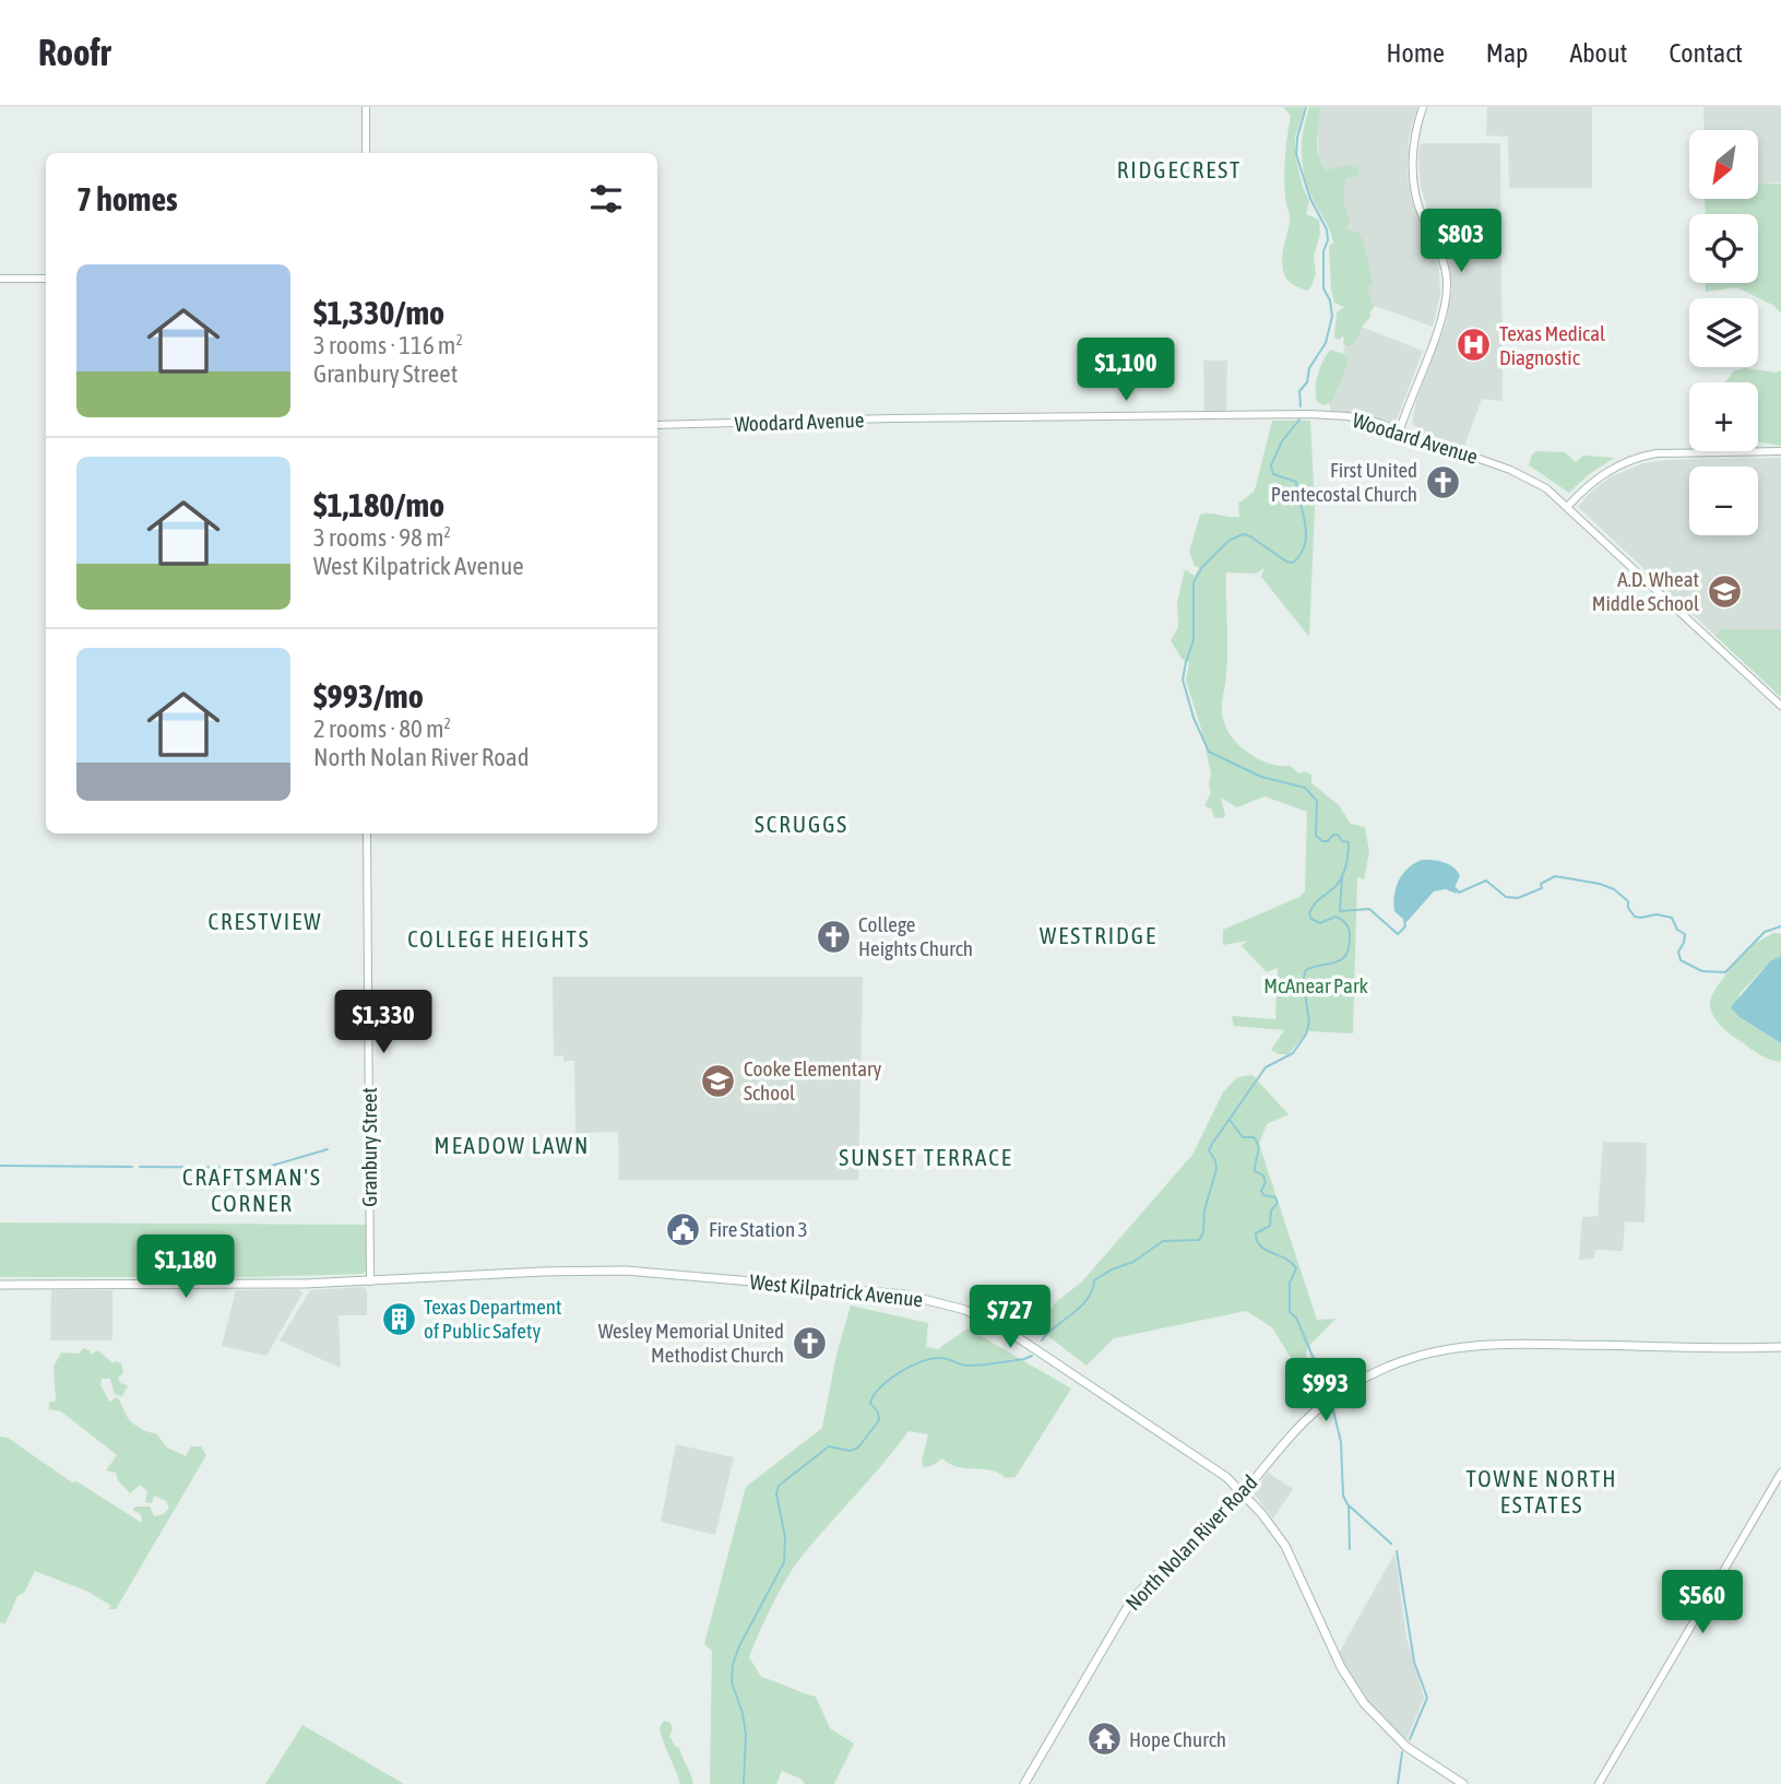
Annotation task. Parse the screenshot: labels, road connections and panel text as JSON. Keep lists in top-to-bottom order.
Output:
{
  "streets": {
    "main road": ["West Kilpatrick Avenue", "North Nolan River Road"],
    "street": ["Woodard Avenue", "Granbury Street"]
  },
  "crossings": [
    ["Granbury Street", "West Kilpatrick Avenue"],
    ["West Kilpatrick Avenue", "North Nolan River Road"]
  ],
  "districts": [
    "RIDGECREST",
    "SCRUGGS",
    "CRESTVIEW",
    "WESTRIDGE",
    "COLLEGE HEIGHTS",
    "MEADOW LAWN",
    "SUNSET TERRACE",
    "CRAFTSMAN'S CORNER",
    "TOWNE NORTH ESTATES"
  ],
  "parks": ["McAnear Park"],
  "places": {
    "hospital": ["Texas Medical Diagnostic"],
    "church": ["First United Pentecostal Church", "College Heights Church", "Wesley Memorial United Methodist Church"],
    "school or university": ["A.D. Wheat Middle School", "Cooke Elementary School"],
    "public building": ["Fire Station 3"],
    "building": ["Texas Department of Public Safety"],
    "temple": ["Hope Church"]
  },
  "north": "bottom left",
  "page": {
    "header": "Roofr",
    "nav": [
      "Home",
      "Map",
      "About",
      "Contact"
    ],
    "map_buttons": ["+", "−"],
    "heading": "7 homes",
    "price": [
      "$803",
      "$1,100",
      "$1,330",
      "$1,180",
      "$727",
      "$993",
      "$560"
    ],
    "list": [
      {
        "name": "$1,330/mo",
        "note": "3 rooms · 116 m² · Granbury Street"
      },
      {
        "name": "$1,180/mo",
        "note": "3 rooms · 98 m² · West Kilpatrick Avenue"
      },
      {
        "name": "$993/mo",
        "note": "2 rooms · 80 m² · North Nolan River Road"
      }
    ]
  }
}
